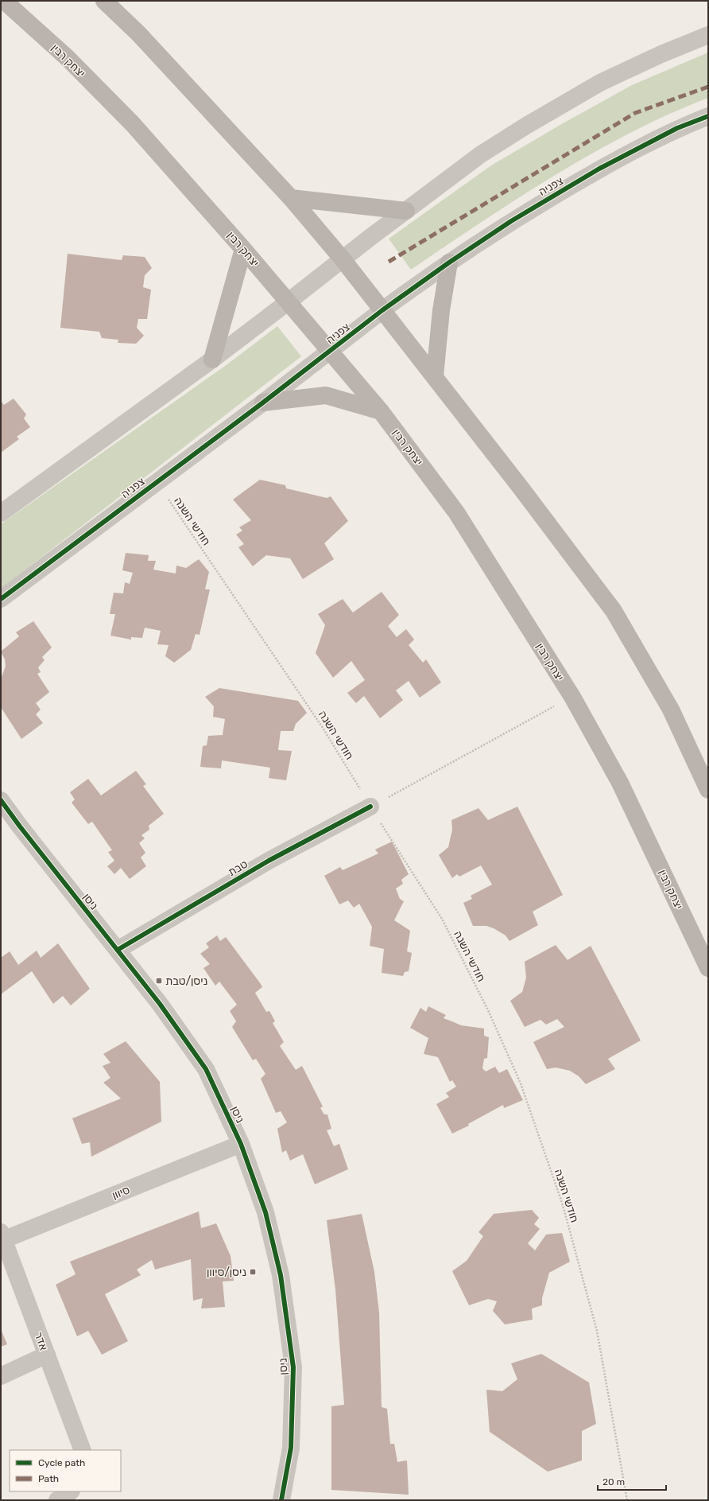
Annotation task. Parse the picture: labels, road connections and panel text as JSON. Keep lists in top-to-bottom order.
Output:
{
  "streets": {
    "main road": ["יצחק רבין"],
    "street": [
      "צפניה",
      "טבת",
      "ניסן",
      "סיוון",
      "אדר"
    ],
    "path": ["חודשי השנה"]
  },
  "crossings": [
    ["יצחק רבין", "צפניה"],
    ["צפניה", "חודשי השנה"],
    ["חודשי השנה", "טבת"],
    ["טבת", "ניסן"],
    ["ניסן", "סיוון"],
    ["סיוון", "אדר"]
  ],
  "places": {
    "transit": ["ניסן/טבת", "ניסן/סיוון"]
  },
  "legend": ["Cycle path", "Path"],
  "scale_bar": "20 m"
}
